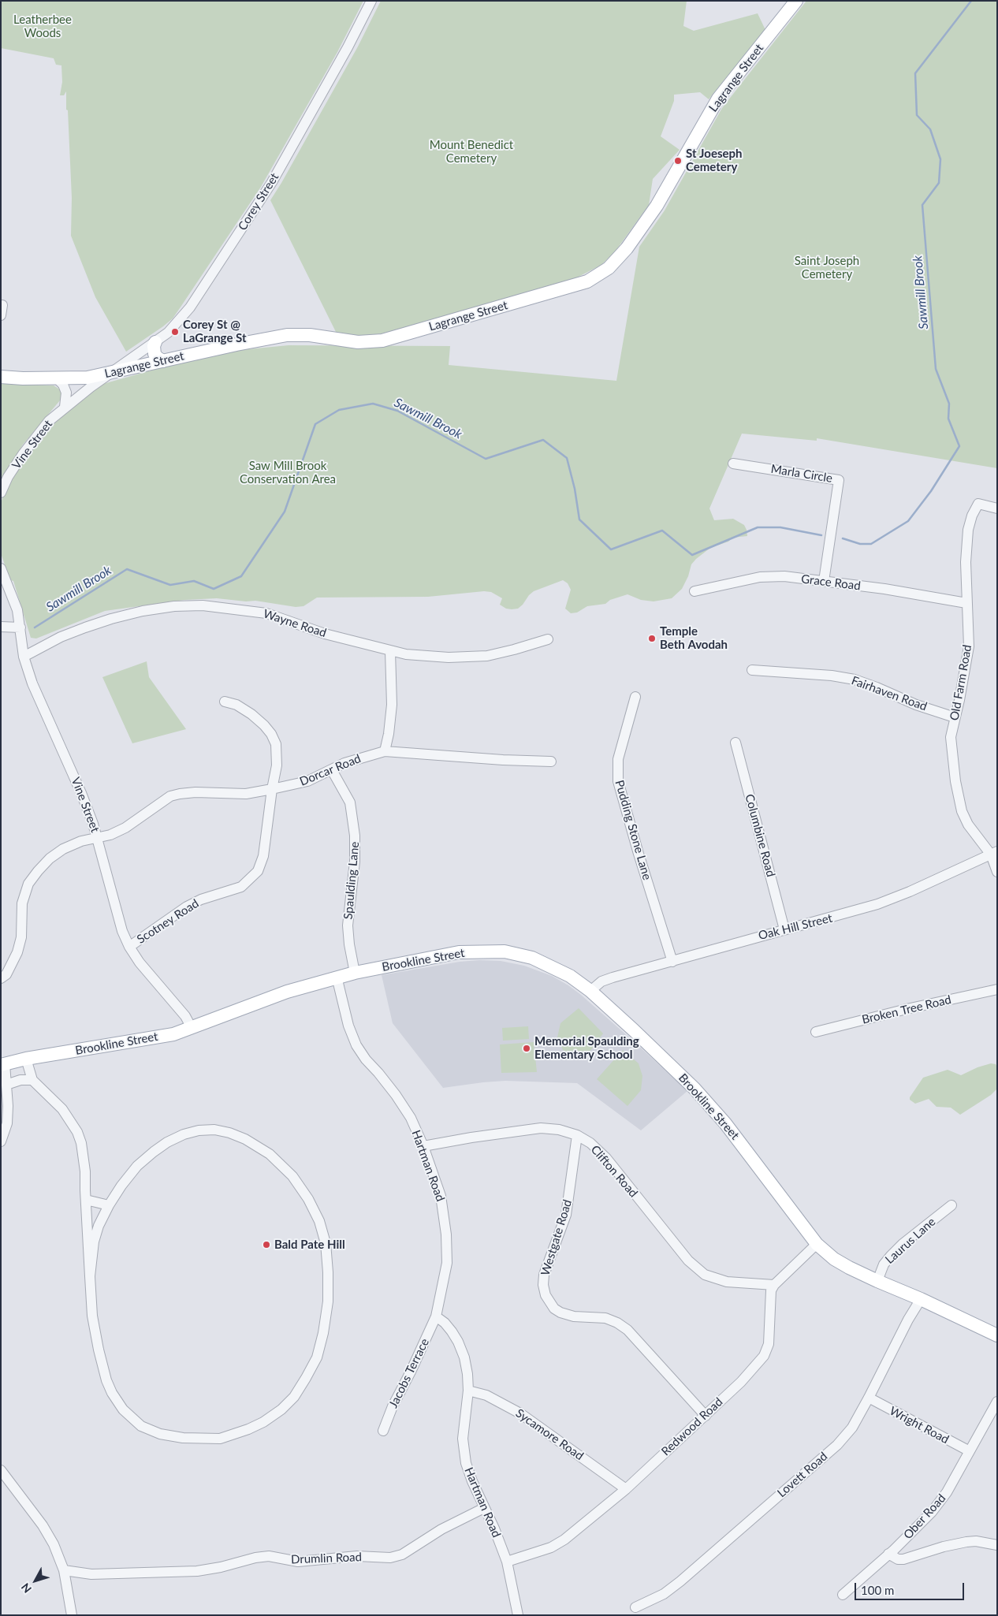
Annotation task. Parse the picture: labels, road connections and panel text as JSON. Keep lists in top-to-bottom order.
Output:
{
  "streets": {
    "main road": ["Lagrange Street", "Brookline Street"],
    "street": [
      "Corey Street",
      "Vine Street",
      "Marla Circle",
      "Grace Road",
      "Wayne Road",
      "Old Farm Road",
      "Fairhaven Road",
      "Dorcar Road",
      "Pudding Stone Lane",
      "Columbine Road",
      "Spaulding Lane",
      "Scotney Road",
      "Oak Hill Street",
      "Broken Tree Road",
      "Hartman Road",
      "Clifton Road",
      "Westgate Road",
      "Laurus Lane",
      "Jacobs Terrace",
      "Wright Road",
      "Redwood Road",
      "Sycamore Road",
      "Lovett Road",
      "Ober Road",
      "Drumlin Road"
    ]
  },
  "crossings": [
    ["Lagrange Street", "Corey Street"],
    ["Lagrange Street", "Vine Street"],
    ["Corey Street", "Vine Street"],
    ["Vine Street", "Wayne Road"],
    ["Vine Street", "Dorcar Road"],
    ["Vine Street", "Scotney Road"],
    ["Vine Street", "Brookline Street"],
    ["Marla Circle", "Grace Road"],
    ["Grace Road", "Old Farm Road"],
    ["Old Farm Road", "Fairhaven Road"],
    ["Old Farm Road", "Oak Hill Street"],
    ["Dorcar Road", "Spaulding Lane"],
    ["Dorcar Road", "Scotney Road"],
    ["Pudding Stone Lane", "Oak Hill Street"],
    ["Columbine Road", "Oak Hill Street"],
    ["Spaulding Lane", "Brookline Street"],
    ["Oak Hill Street", "Brookline Street"],
    ["Brookline Street", "Hartman Road"],
    ["Brookline Street", "Laurus Lane"],
    ["Brookline Street", "Lovett Road"],
    ["Hartman Road", "Clifton Road"],
    ["Hartman Road", "Jacobs Terrace"],
    ["Hartman Road", "Redwood Road"],
    ["Hartman Road", "Sycamore Road"],
    ["Hartman Road", "Drumlin Road"],
    ["Clifton Road", "Westgate Road"],
    ["Clifton Road", "Redwood Road"],
    ["Westgate Road", "Redwood Road"],
    ["Wright Road", "Lovett Road"],
    ["Wright Road", "Ober Road"],
    ["Redwood Road", "Sycamore Road"]
  ],
  "water": ["Sawmill Brook"],
  "parks": [
    "Leatherbee Woods",
    "Mount Benedict Cemetery",
    "Saint Joseph Cemetery",
    "Saw Mill Brook Conservation Area"
  ],
  "places": [
    "St Joeseph Cemetery",
    "Corey St @ LaGrange St",
    "Temple Beth Avodah",
    "Memorial Spaulding Elementary School",
    "Bald Pate Hill"
  ],
  "scale_bar": "100 m",
  "north": "bottom left"
}
